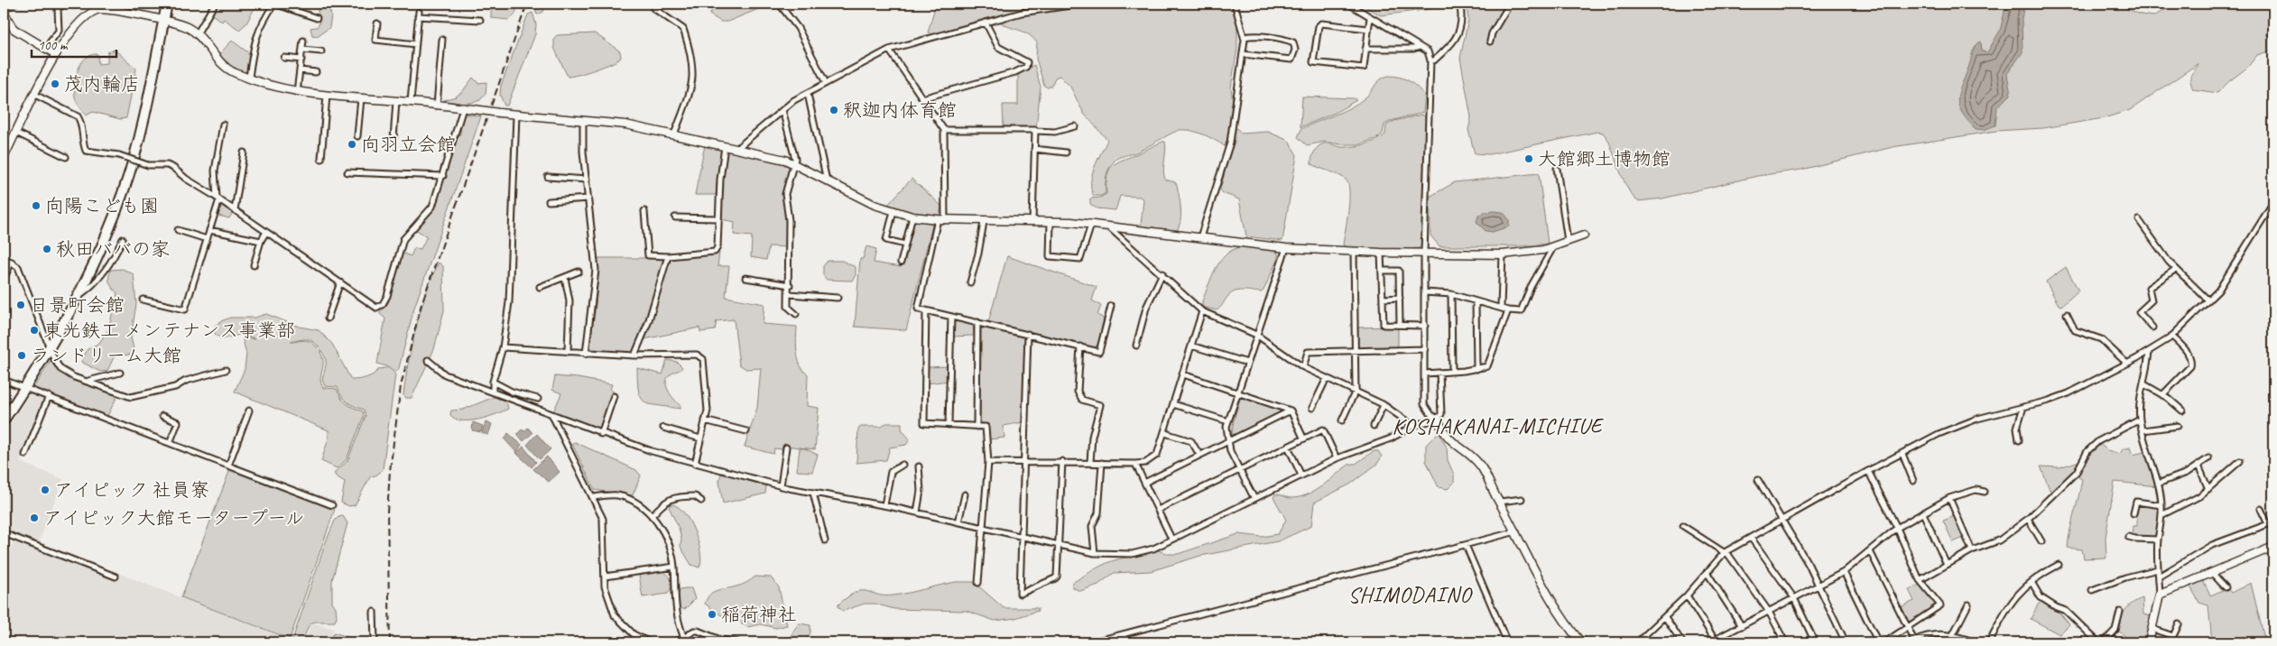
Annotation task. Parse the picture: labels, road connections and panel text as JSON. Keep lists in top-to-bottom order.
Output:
{
  "districts": ["KOSHAKANAI-MICHIUE", "SHIMODAINO"],
  "places": [
    "茂内輪店",
    "釈迦内体育館",
    "向羽立会館",
    "大館郷土博物館",
    "向陽こども園",
    "秋田ババの家",
    "日景町会館",
    "東光鉄工 メンテナンス事業部",
    "ランドリーム大館",
    "アイピック 社員寮",
    "アイピック大館モータープール",
    "稲荷神社"
  ],
  "scale_bar": "100 m"
}
